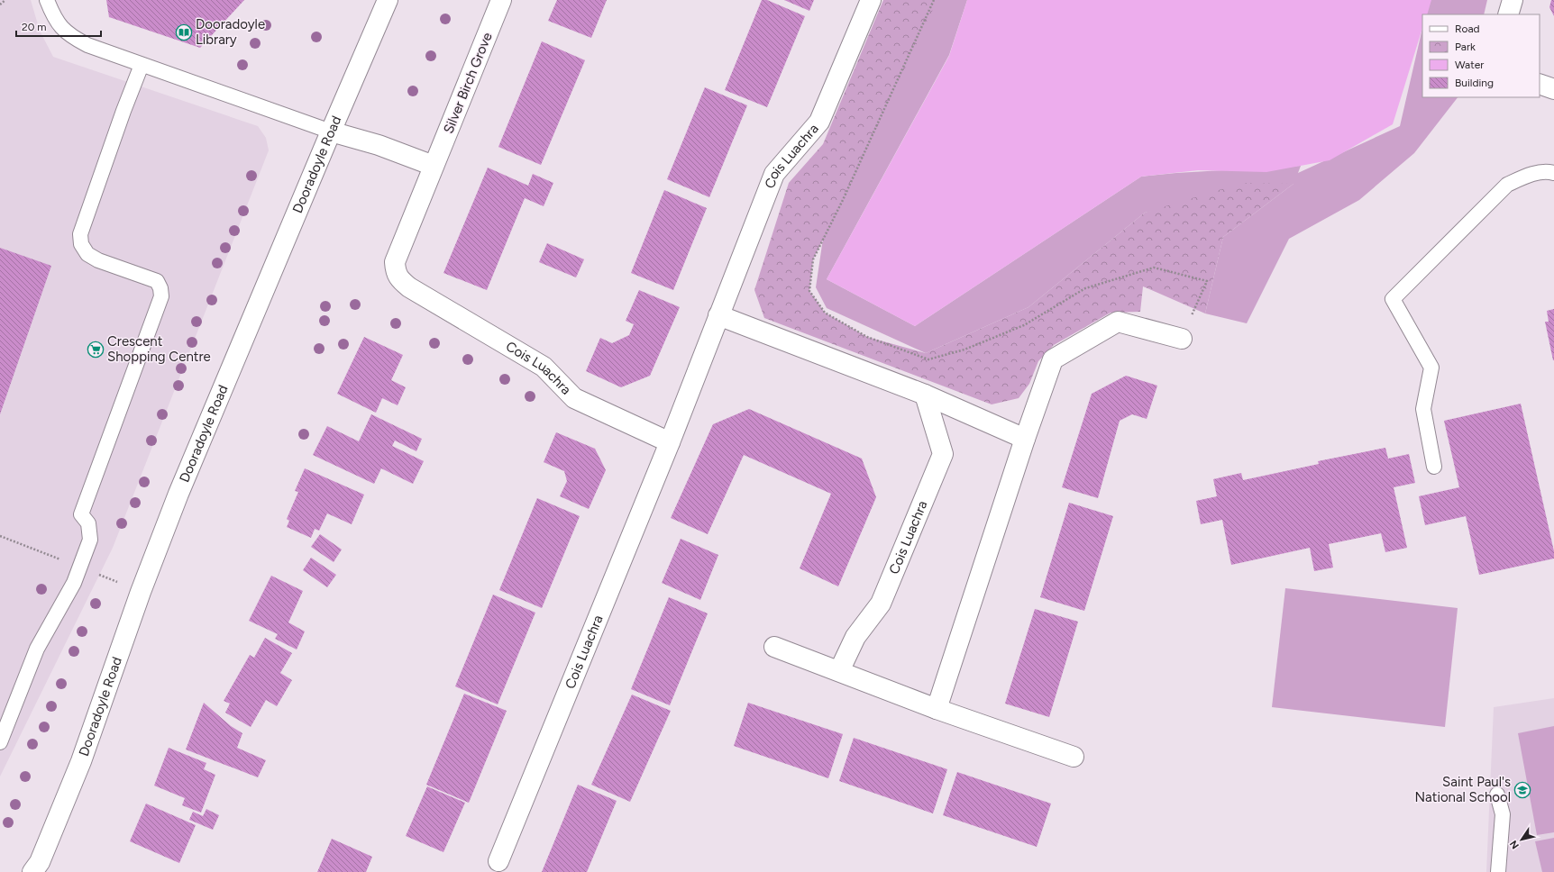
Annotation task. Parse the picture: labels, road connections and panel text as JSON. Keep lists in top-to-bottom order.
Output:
{
  "streets": {
    "street": ["Silver Birch Grove", "Cois Luachra", "Dooradoyle Road"]
  },
  "crossings": [
    ["Silver Birch Grove", "Cois Luachra"]
  ],
  "places": {
    "library": ["Dooradoyle Library"],
    "supermarket": ["Crescent Shopping Centre"],
    "school or university": ["Saint Paul's National School"]
  },
  "legend": [
    "Road",
    "Park",
    "Water",
    "Building"
  ],
  "scale_bar": "20 m",
  "north": "bottom left"
}
